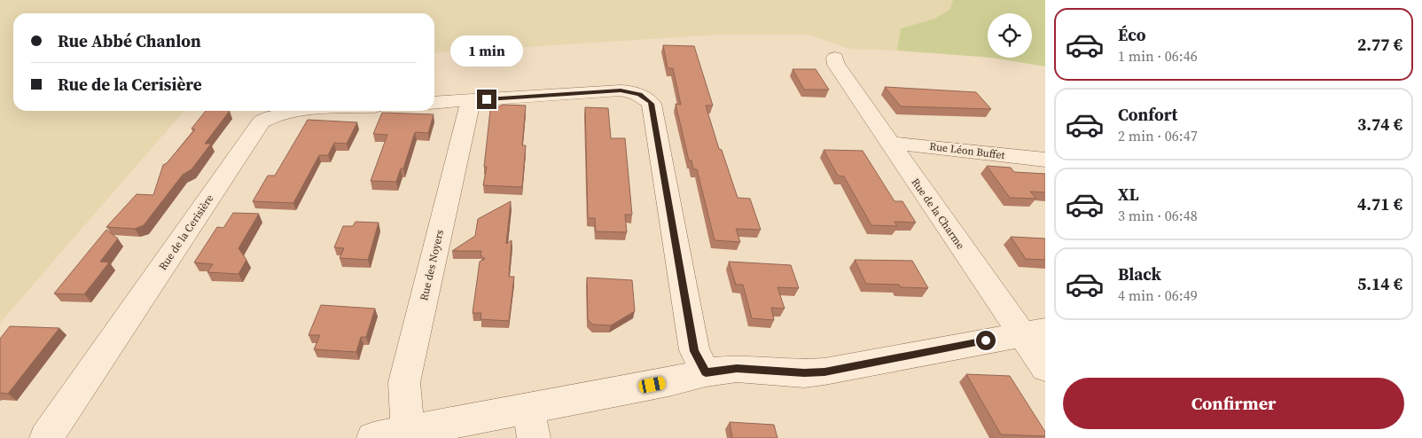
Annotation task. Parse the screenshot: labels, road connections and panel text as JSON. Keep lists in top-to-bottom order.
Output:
{
  "streets": {
    "street": [
      "Rue Léon Buffet",
      "Rue de la Charme",
      "Rue de la Cerisière",
      "Rue des Noyers"
    ]
  },
  "crossings": [
    ["Rue Léon Buffet", "Rue de la Charme"]
  ],
  "page": {
    "list": [
      {
        "name": "Éco",
        "note": "1 min · 06:46",
        "value": "2.77 €"
      },
      {
        "name": "Confort",
        "note": "2 min · 06:47",
        "value": "3.74 €"
      },
      {
        "name": "XL",
        "note": "3 min · 06:48",
        "value": "4.71 €"
      },
      {
        "name": "Black",
        "note": "4 min · 06:49",
        "value": "5.14 €"
      }
    ],
    "banner": ["Rue Abbé Chanlon", "Rue de la Cerisière"],
    "bubble": "1 min",
    "buttons": "Confirmer"
  }
}
